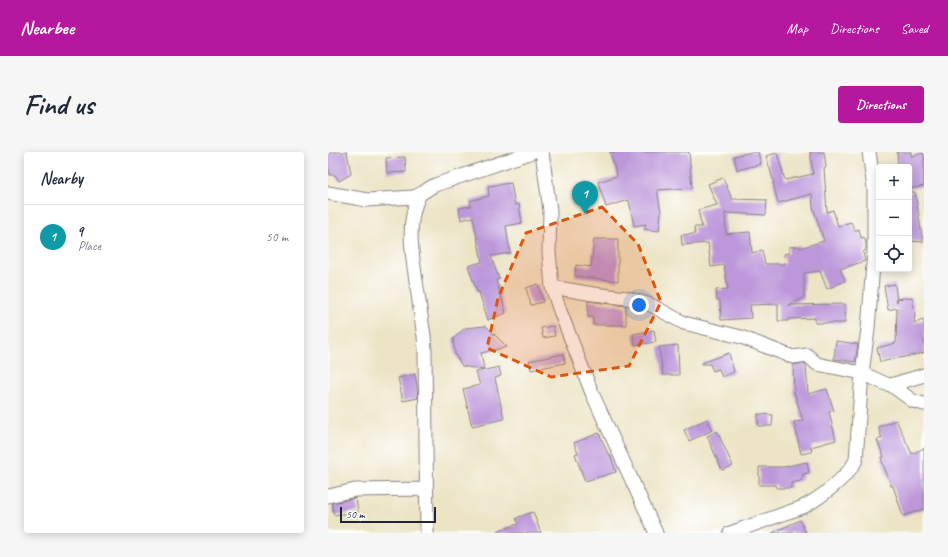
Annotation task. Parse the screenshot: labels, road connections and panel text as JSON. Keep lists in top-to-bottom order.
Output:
{
  "scale_bar": "50 m",
  "page": {
    "header": "Nearbee",
    "nav": ["Map", "Directions", "Saved"],
    "buttons": "Directions",
    "title": "Find us",
    "heading": "Nearby",
    "map_buttons": ["+", "−"],
    "pins": "1",
    "list": [
      {
        "mark": "1",
        "name": "q",
        "note": "Place",
        "value": "50 m"
      }
    ],
    "scale": "50 m"
  }
}
